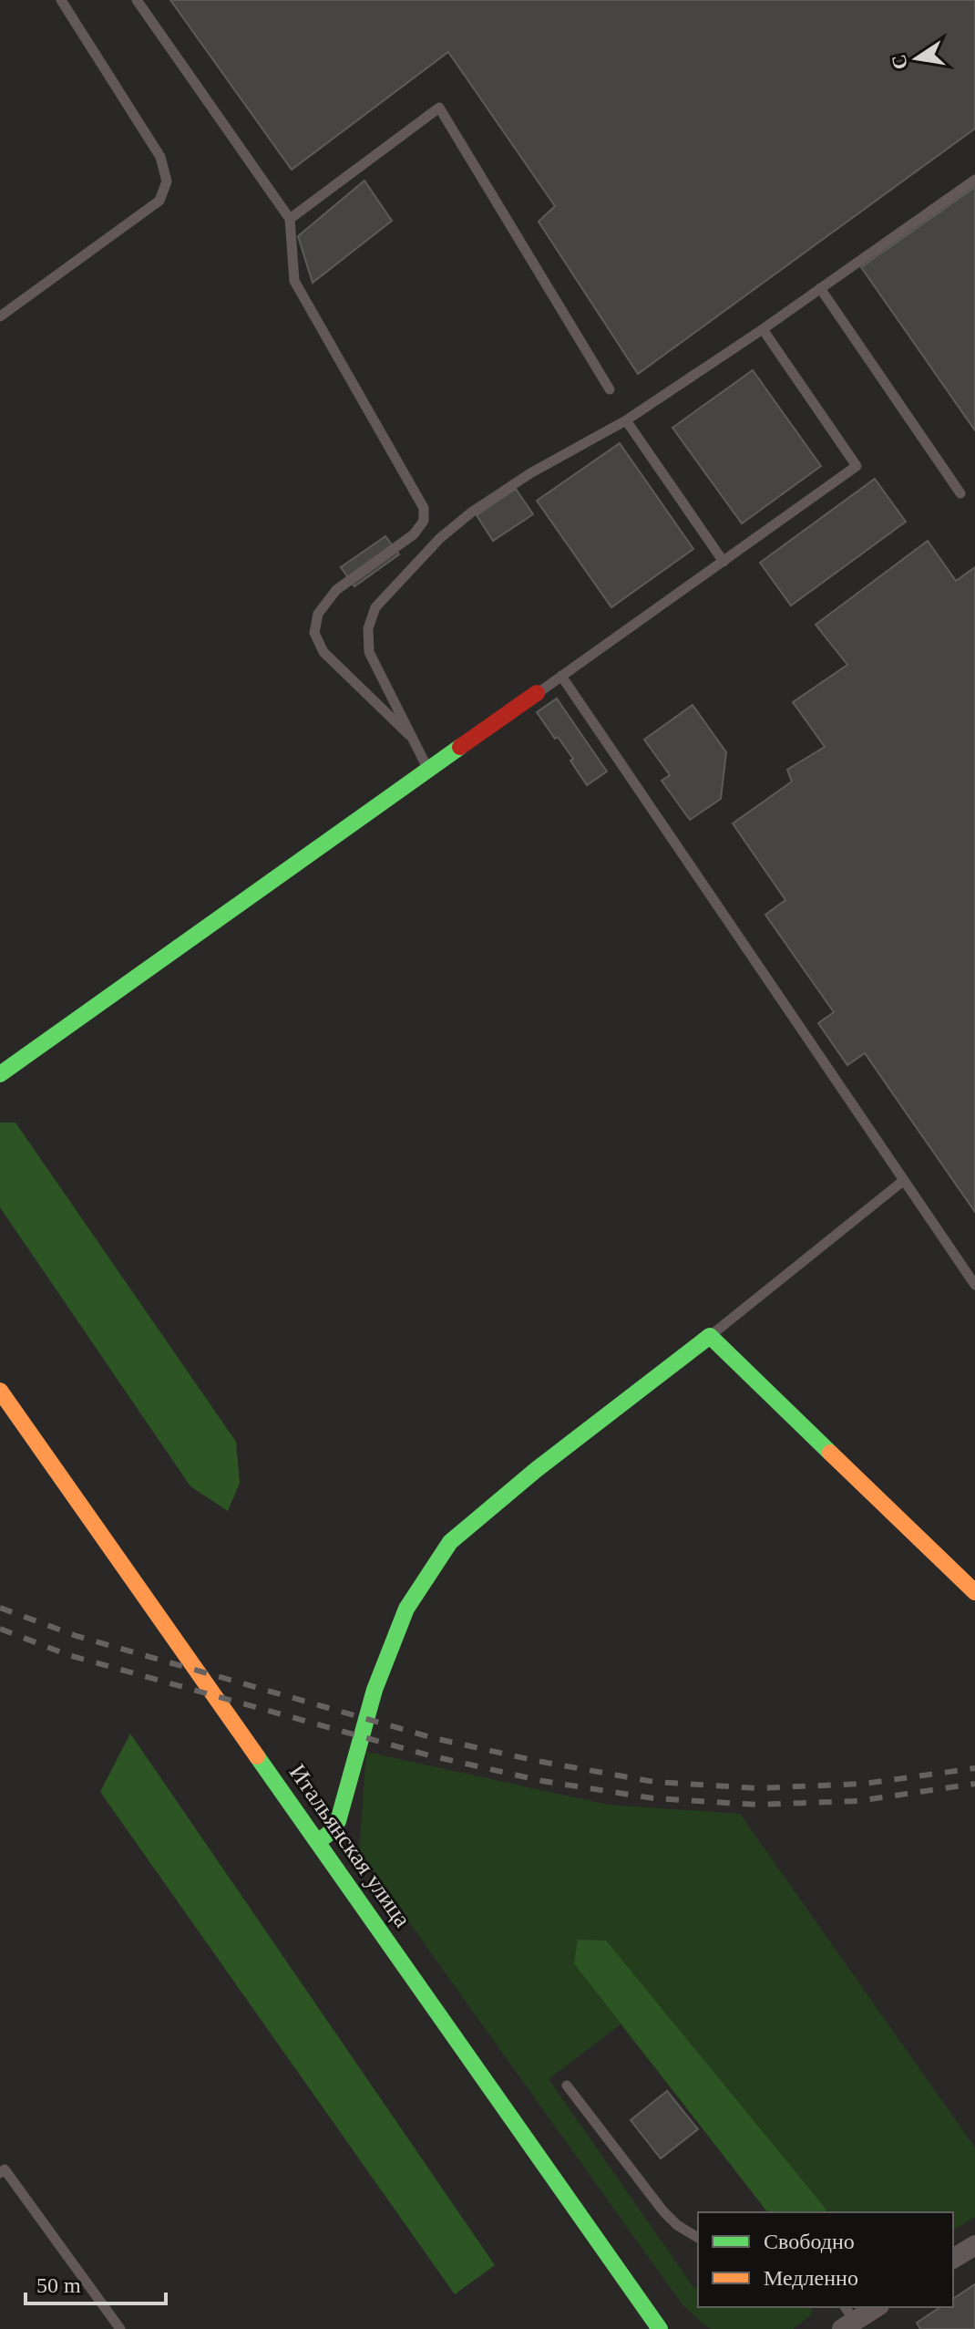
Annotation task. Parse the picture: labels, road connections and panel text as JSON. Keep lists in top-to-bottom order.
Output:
{
  "streets": {
    "main road": ["Итальянская улица"]
  },
  "legend": ["Свободно", "Медленно"],
  "scale_bar": "50 m",
  "north": "left"
}
